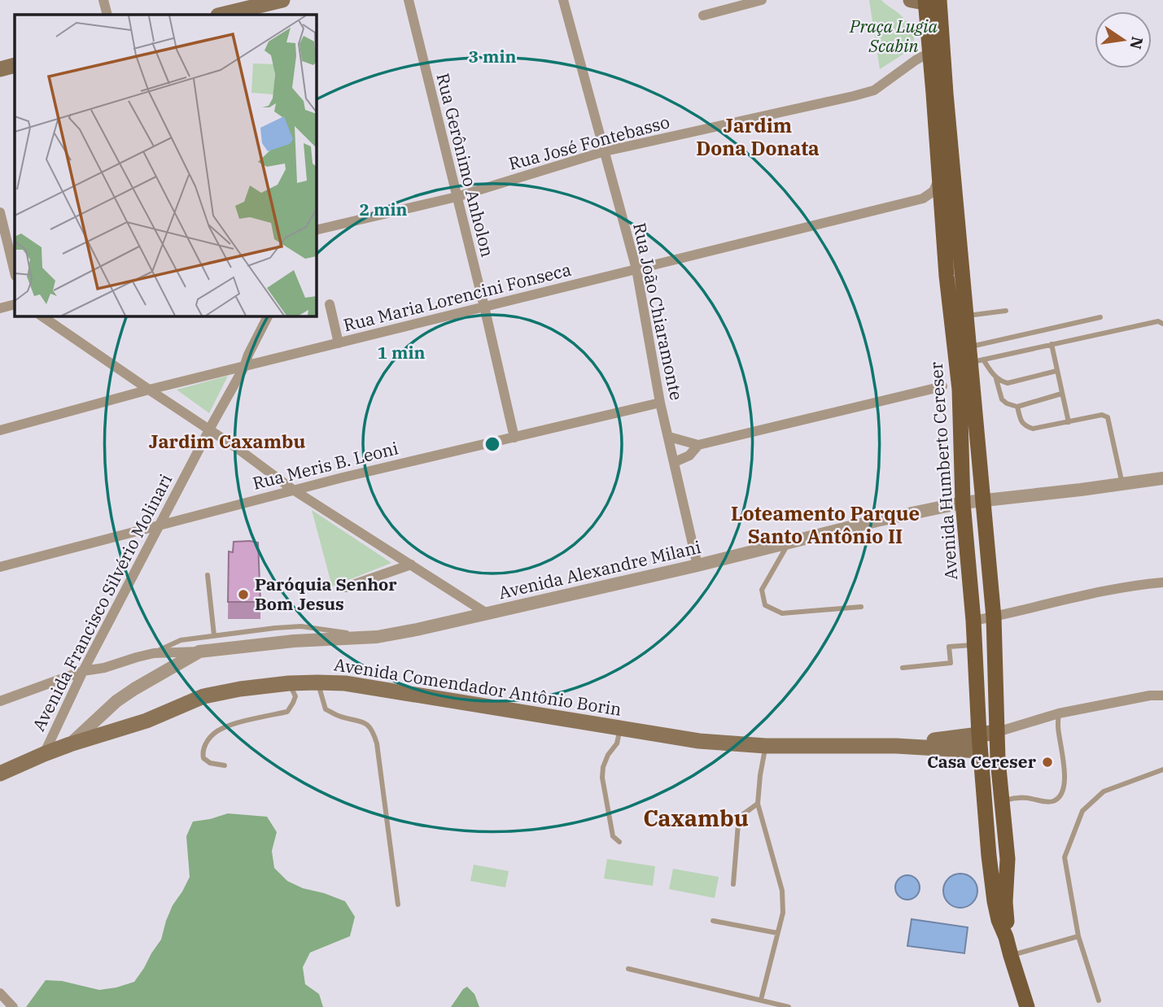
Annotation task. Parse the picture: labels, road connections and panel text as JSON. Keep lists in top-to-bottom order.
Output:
{
  "streets": {
    "main road": ["Avenida Humberto Cereser", "Avenida Comendador Antônio Borin"],
    "street": [
      "Rua José Fontebasso",
      "Rua Gerônimo Anholon",
      "Rua Maria Lorencini Fonseca",
      "Rua João Chiaramonte",
      "Rua Meris B. Leoni",
      "Avenida Alexandre Milani",
      "Avenida Francisco Silvério Molinari"
    ]
  },
  "crossings": [
    ["Rua José Fontebasso", "Rua Gerônimo Anholon"],
    ["Rua José Fontebasso", "Rua João Chiaramonte"],
    ["Rua José Fontebasso", "Avenida Humberto Cereser"],
    ["Rua Gerônimo Anholon", "Rua Maria Lorencini Fonseca"],
    ["Rua Gerônimo Anholon", "Rua Meris B. Leoni"],
    ["Rua Maria Lorencini Fonseca", "Rua João Chiaramonte"],
    ["Rua Maria Lorencini Fonseca", "Avenida Francisco Silvério Molinari"],
    ["Rua João Chiaramonte", "Rua Meris B. Leoni"],
    ["Rua João Chiaramonte", "Avenida Alexandre Milani"],
    ["Rua Meris B. Leoni", "Avenida Francisco Silvério Molinari"],
    ["Avenida Humberto Cereser", "Avenida Alexandre Milani"],
    ["Avenida Humberto Cereser", "Avenida Comendador Antônio Borin"],
    ["Avenida Alexandre Milani", "Avenida Comendador Antônio Borin"],
    ["Avenida Francisco Silvério Molinari", "Avenida Comendador Antônio Borin"]
  ],
  "districts": [
    "Jardim Dona Donata",
    "Jardim Caxambu",
    "Loteamento Parque Santo Antônio II",
    "Caxambu"
  ],
  "parks": ["Praça Lugia Scabin"],
  "places": ["Paróquia Senhor Bom Jesus", "Casa Cereser"],
  "north": "right",
  "rings": ["3 min", "2 min", "1 min"]
}
